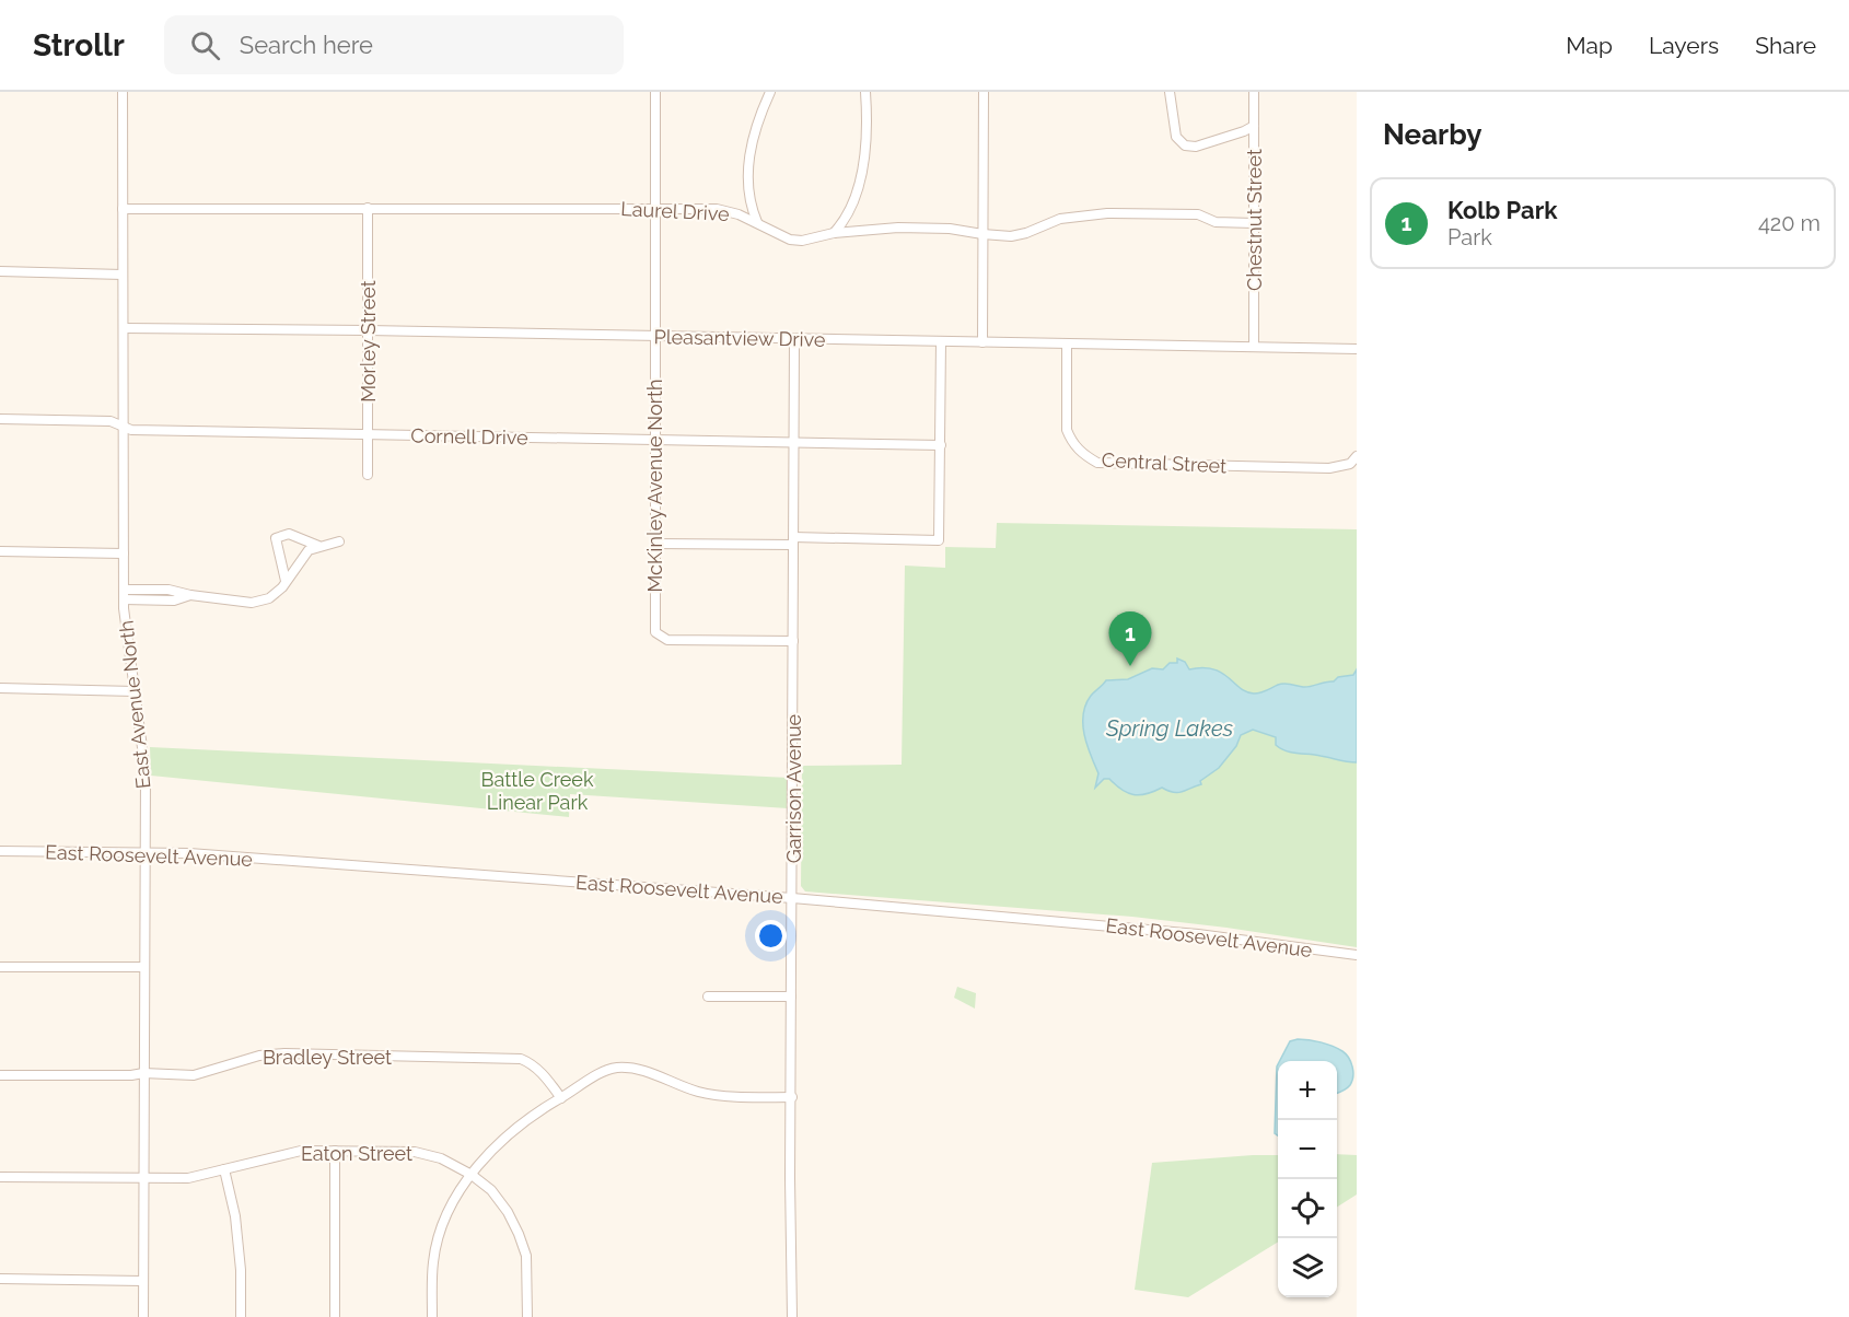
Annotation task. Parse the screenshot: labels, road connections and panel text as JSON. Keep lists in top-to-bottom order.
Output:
{
  "streets": {
    "street": [
      "Laurel Drive",
      "Chestnut Street",
      "Pleasantview Drive",
      "Morley Street",
      "Cornell Drive",
      "Central Street",
      "McKinley Avenue North",
      "East Avenue North",
      "Garrison Avenue",
      "East Roosevelt Avenue",
      "Bradley Street",
      "Eaton Street"
    ]
  },
  "crossings": [
    ["Laurel Drive", "Chestnut Street"],
    ["Laurel Drive", "Morley Street"],
    ["Laurel Drive", "McKinley Avenue North"],
    ["Laurel Drive", "East Avenue North"],
    ["Chestnut Street", "Pleasantview Drive"],
    ["Pleasantview Drive", "Morley Street"],
    ["Pleasantview Drive", "Central Street"],
    ["Pleasantview Drive", "McKinley Avenue North"],
    ["Pleasantview Drive", "East Avenue North"],
    ["Pleasantview Drive", "Garrison Avenue"],
    ["Morley Street", "Cornell Drive"],
    ["Cornell Drive", "McKinley Avenue North"],
    ["Cornell Drive", "East Avenue North"],
    ["Cornell Drive", "Garrison Avenue"],
    ["McKinley Avenue North", "Garrison Avenue"],
    ["East Avenue North", "East Roosevelt Avenue"],
    ["East Avenue North", "Bradley Street"],
    ["East Avenue North", "Eaton Street"],
    ["Garrison Avenue", "East Roosevelt Avenue"]
  ],
  "water": ["Spring Lakes"],
  "parks": ["Battle Creek Linear Park"],
  "page": {
    "header": "Strollr",
    "search": "Search here",
    "nav": ["Map", "Layers", "Share"],
    "heading": "Nearby",
    "list": [
      {
        "mark": "1",
        "name": "Kolb Park",
        "note": "Park",
        "value": "420 m"
      }
    ],
    "pins": "1",
    "map_buttons": ["+", "−"]
  }
}
